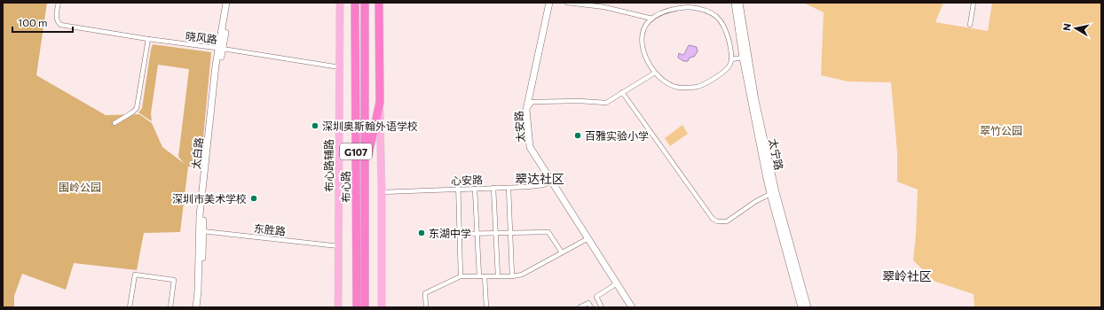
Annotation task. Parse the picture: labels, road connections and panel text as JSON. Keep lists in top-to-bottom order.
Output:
{
  "streets": {
    "highway": ["G107", "布心路"],
    "main road": [
      "太安路",
      "太白路",
      "太宁路",
      "布心路辅路"
    ],
    "street": ["晓风路", "心安路", "东胜路"]
  },
  "crossings": [
    ["晓风路", "太白路"],
    ["晓风路", "布心路辅路"],
    ["太安路", "心安路"],
    ["G107", "布心路"],
    ["太白路", "东胜路"],
    ["布心路辅路", "东胜路"]
  ],
  "districts": ["翠达社区", "翠岭社区"],
  "parks": ["翠竹公园", "围岭公园"],
  "places": [
    "深圳奥斯翰外语学校",
    "百雅实验小学",
    "深圳市美术学校",
    "东湖中学"
  ],
  "scale_bar": "100 m",
  "north": "left"
}
